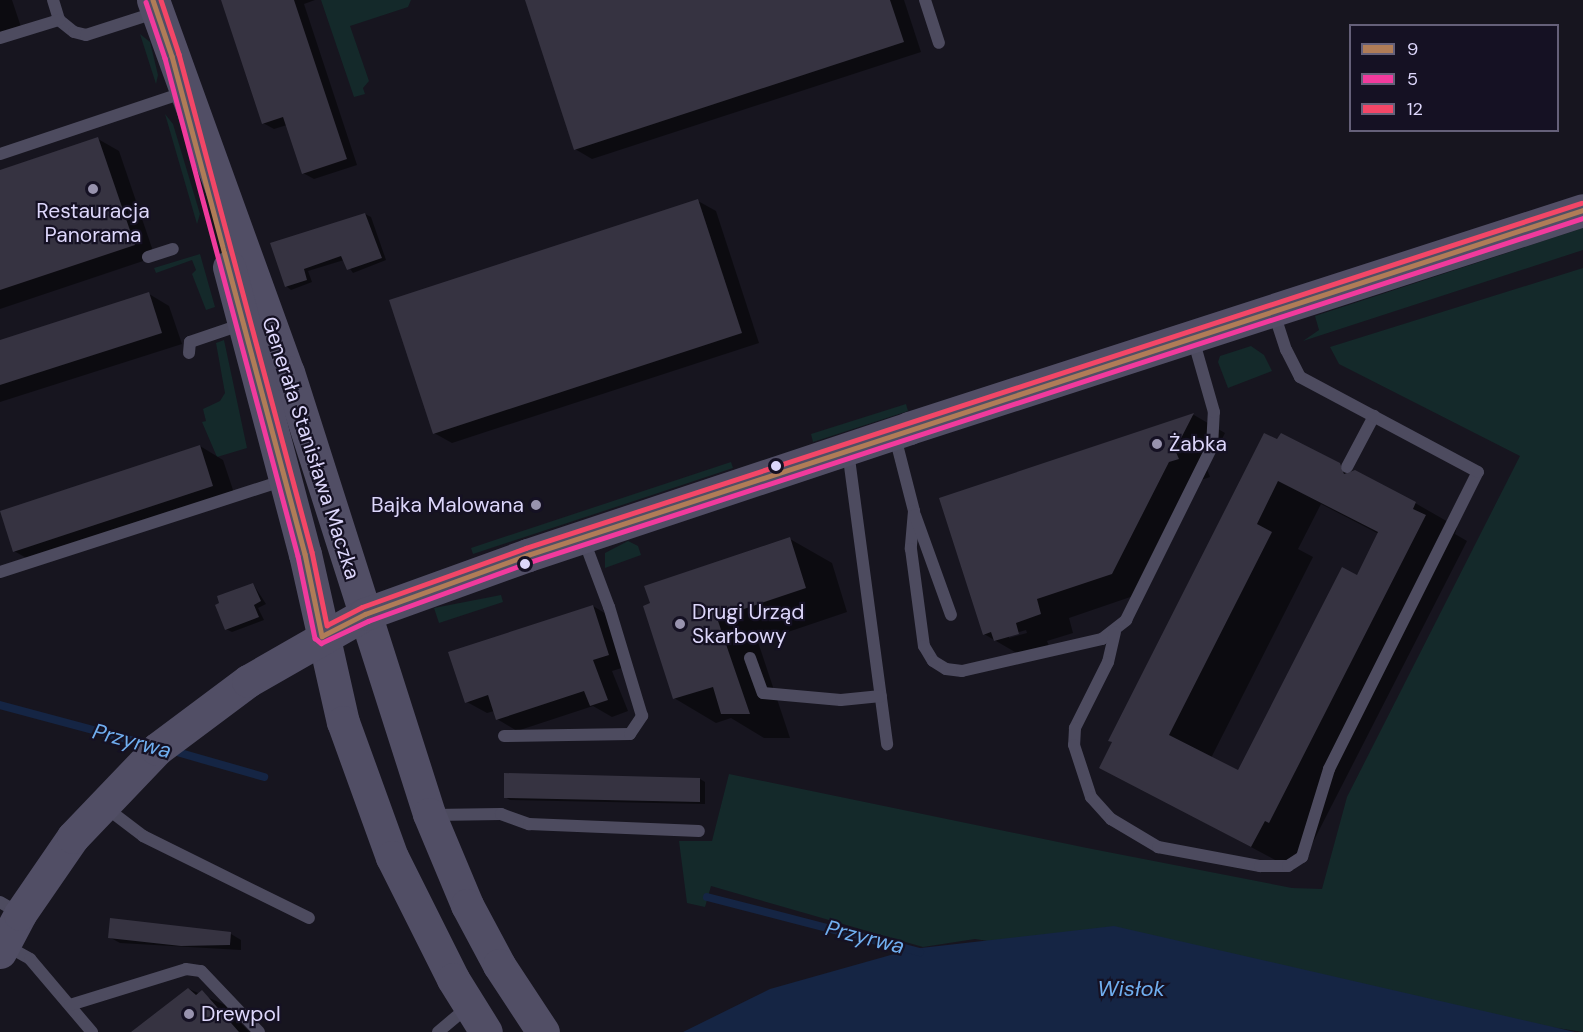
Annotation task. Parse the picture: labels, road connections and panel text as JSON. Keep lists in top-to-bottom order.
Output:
{
  "streets": {
    "main road": ["Generała Stanisława Maczka"]
  },
  "water": ["Przyrwa", "Wisłok"],
  "places": [
    "Restauracja Panorama",
    "Żabka",
    "Bajka Malowana",
    "Drugi Urząd Skarbowy",
    "Drewpol"
  ],
  "lines": ["transit line 9", "transit line 12", "transit line 5"],
  "legend": ["9", "5", "12"]
}
